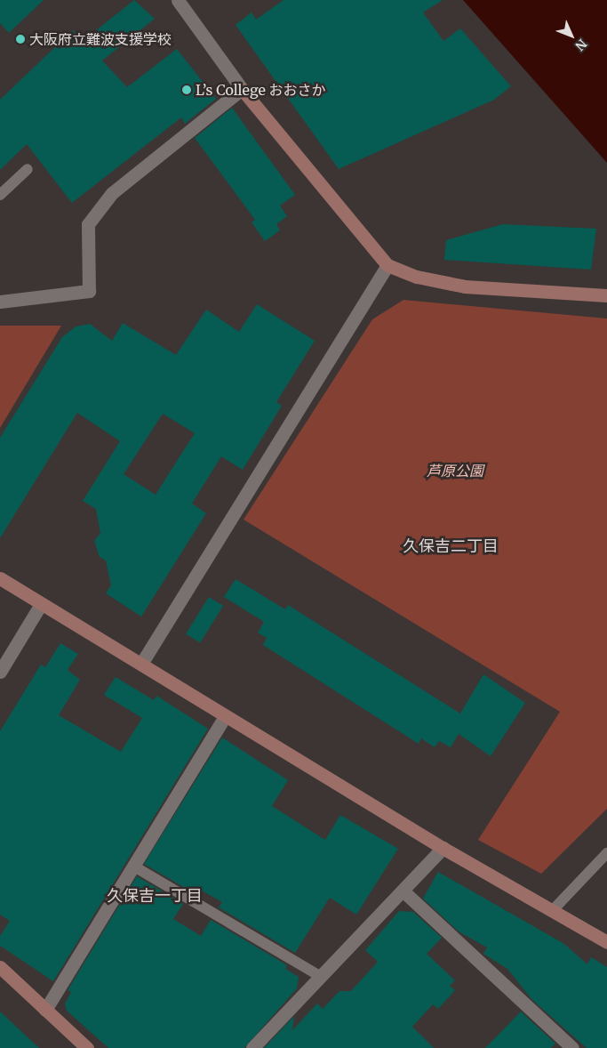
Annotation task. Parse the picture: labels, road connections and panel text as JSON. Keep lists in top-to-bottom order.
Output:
{
  "districts": ["久保吉二丁目", "久保吉一丁目"],
  "parks": ["芦原公園"],
  "places": ["大阪府立難波支援学校", "L’s College おおさか"],
  "north": "bottom right"
}
